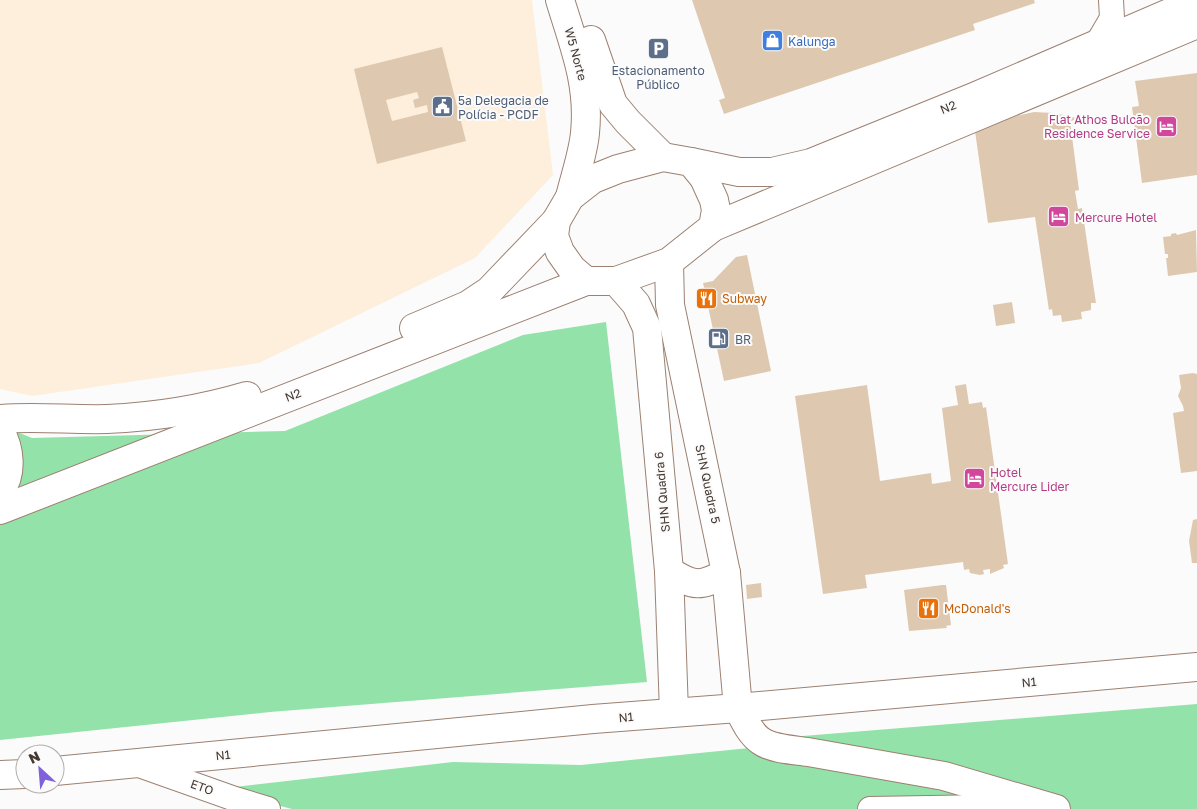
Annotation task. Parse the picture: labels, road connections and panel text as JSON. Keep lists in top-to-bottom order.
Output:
{
  "streets": {
    "main road": [
      "W5 Norte",
      "N2",
      "SHN Quadra 5",
      "SHN Quadra 6",
      "N1"
    ],
    "street": ["ETO"]
  },
  "crossings": [
    ["W5 Norte", "N2"],
    ["W5 Norte", "SHN Quadra 5"],
    ["W5 Norte", "SHN Quadra 6"],
    ["N2", "SHN Quadra 5"],
    ["N2", "SHN Quadra 6"],
    ["SHN Quadra 5", "SHN Quadra 6"],
    ["SHN Quadra 5", "N1"],
    ["SHN Quadra 6", "N1"],
    ["N1", "ETO"]
  ],
  "places": {
    "shop": ["Kalunga"],
    "parking": ["Estacionamento Público"],
    "public building": ["5ª Delegacia de Polícia - PCDF"],
    "hotel": ["Flat Athos Bulcão Residence Service", "Mercure Hotel", "Hotel Mercure Lider"],
    "restaurant": ["Subway", "McDonald's"],
    "fuel station": ["BR"]
  },
  "north": "top left"
}
